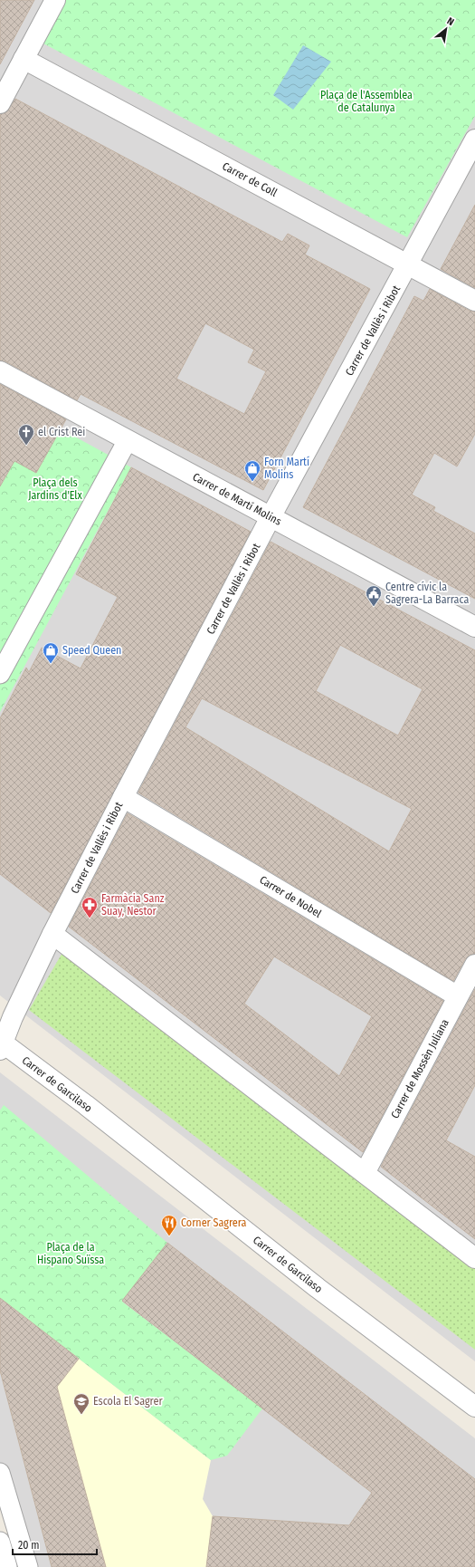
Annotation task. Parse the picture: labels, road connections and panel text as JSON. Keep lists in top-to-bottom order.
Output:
{
  "streets": {
    "street": [
      "Carrer de Coll",
      "Carrer de Vallès i Ribot",
      "Carrer de Martí Molins",
      "Carrer de Nobel",
      "Carrer de Mossèn Juliana",
      "Carrer de Garcilaso"
    ]
  },
  "crossings": [
    ["Carrer de Coll", "Carrer de Vallès i Ribot"],
    ["Carrer de Vallès i Ribot", "Carrer de Martí Molins"],
    ["Carrer de Vallès i Ribot", "Carrer de Nobel"],
    ["Carrer de Vallès i Ribot", "Carrer de Garcilaso"],
    ["Carrer de Nobel", "Carrer de Mossèn Juliana"]
  ],
  "parks": ["Plaça de l'Assemblea de Catalunya", "Plaça dels Jardins d'Elx", "Plaça de la Hispano Suïssa"],
  "places": {
    "church": ["el Crist Rei"],
    "shop": ["Forn Martí Molins", "Speed Queen"],
    "public building": ["Centre cívic la Sagrera-La Barraca"],
    "pharmacy": ["Farmàcia Sanz Suay, Nestor"],
    "restaurant": ["Corner Sagrera"],
    "school or university": ["Escola El Sagrer"]
  },
  "scale_bar": "20 m",
  "north": "top right"
}
